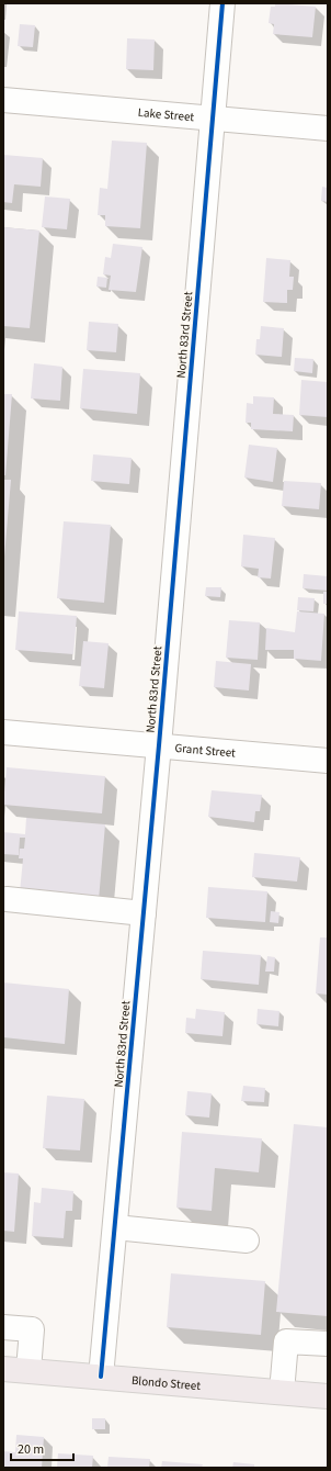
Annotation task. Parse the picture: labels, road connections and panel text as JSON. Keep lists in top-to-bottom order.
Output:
{
  "streets": {
    "main road": ["Blondo Street"],
    "street": ["Lake Street", "North 83rd Street", "Grant Street"]
  },
  "crossings": [
    ["Lake Street", "North 83rd Street"],
    ["North 83rd Street", "Grant Street"],
    ["North 83rd Street", "Blondo Street"]
  ],
  "scale_bar": "20 m"
}
